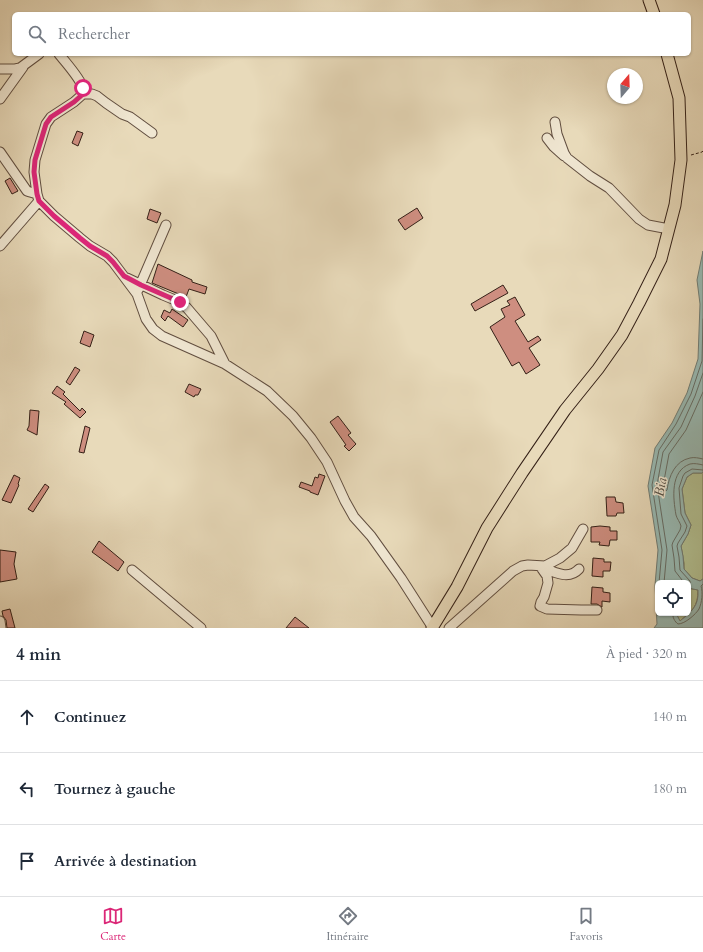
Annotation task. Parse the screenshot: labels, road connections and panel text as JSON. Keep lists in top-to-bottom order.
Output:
{
  "water": ["Bia"],
  "north": "top",
  "page": {
    "search": "Rechercher",
    "heading": ["4 min", "À pied · 320 m"],
    "list": [
      ["Continuez", "140 m"],
      ["Tournez à gauche", "180 m"],
      "Arrivée à destination"
    ],
    "nav": ["Carte", "Itinéraire", "Favoris"]
  }
}
